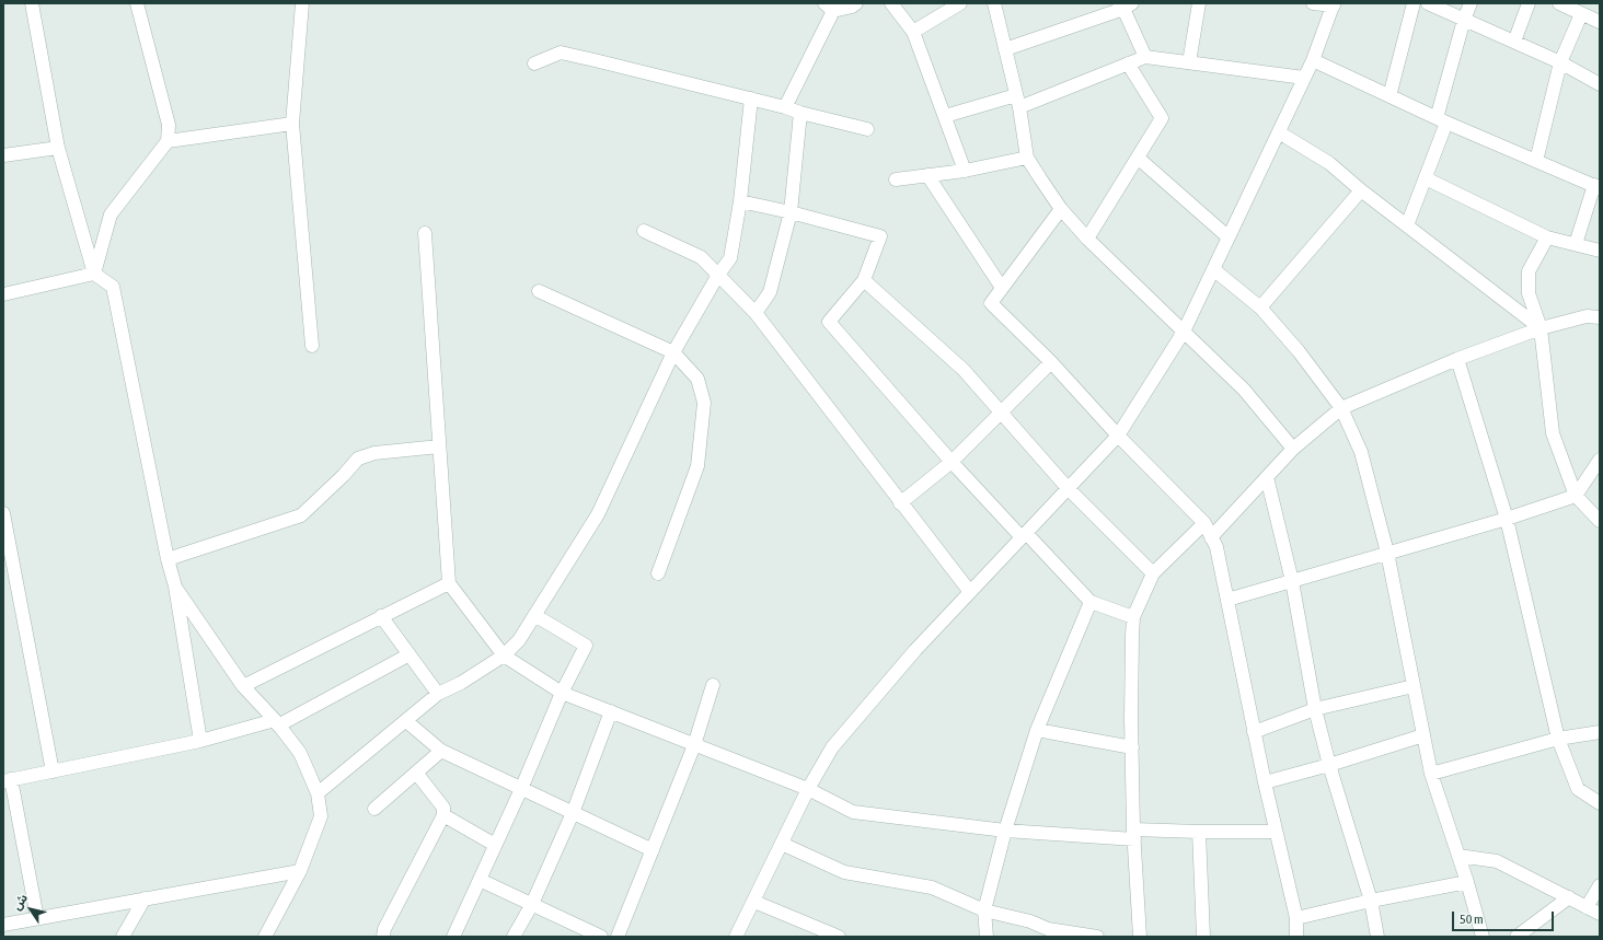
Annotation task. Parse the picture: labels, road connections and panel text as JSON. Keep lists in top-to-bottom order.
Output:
{
  "scale_bar": "50 m",
  "north": "top left"
}
